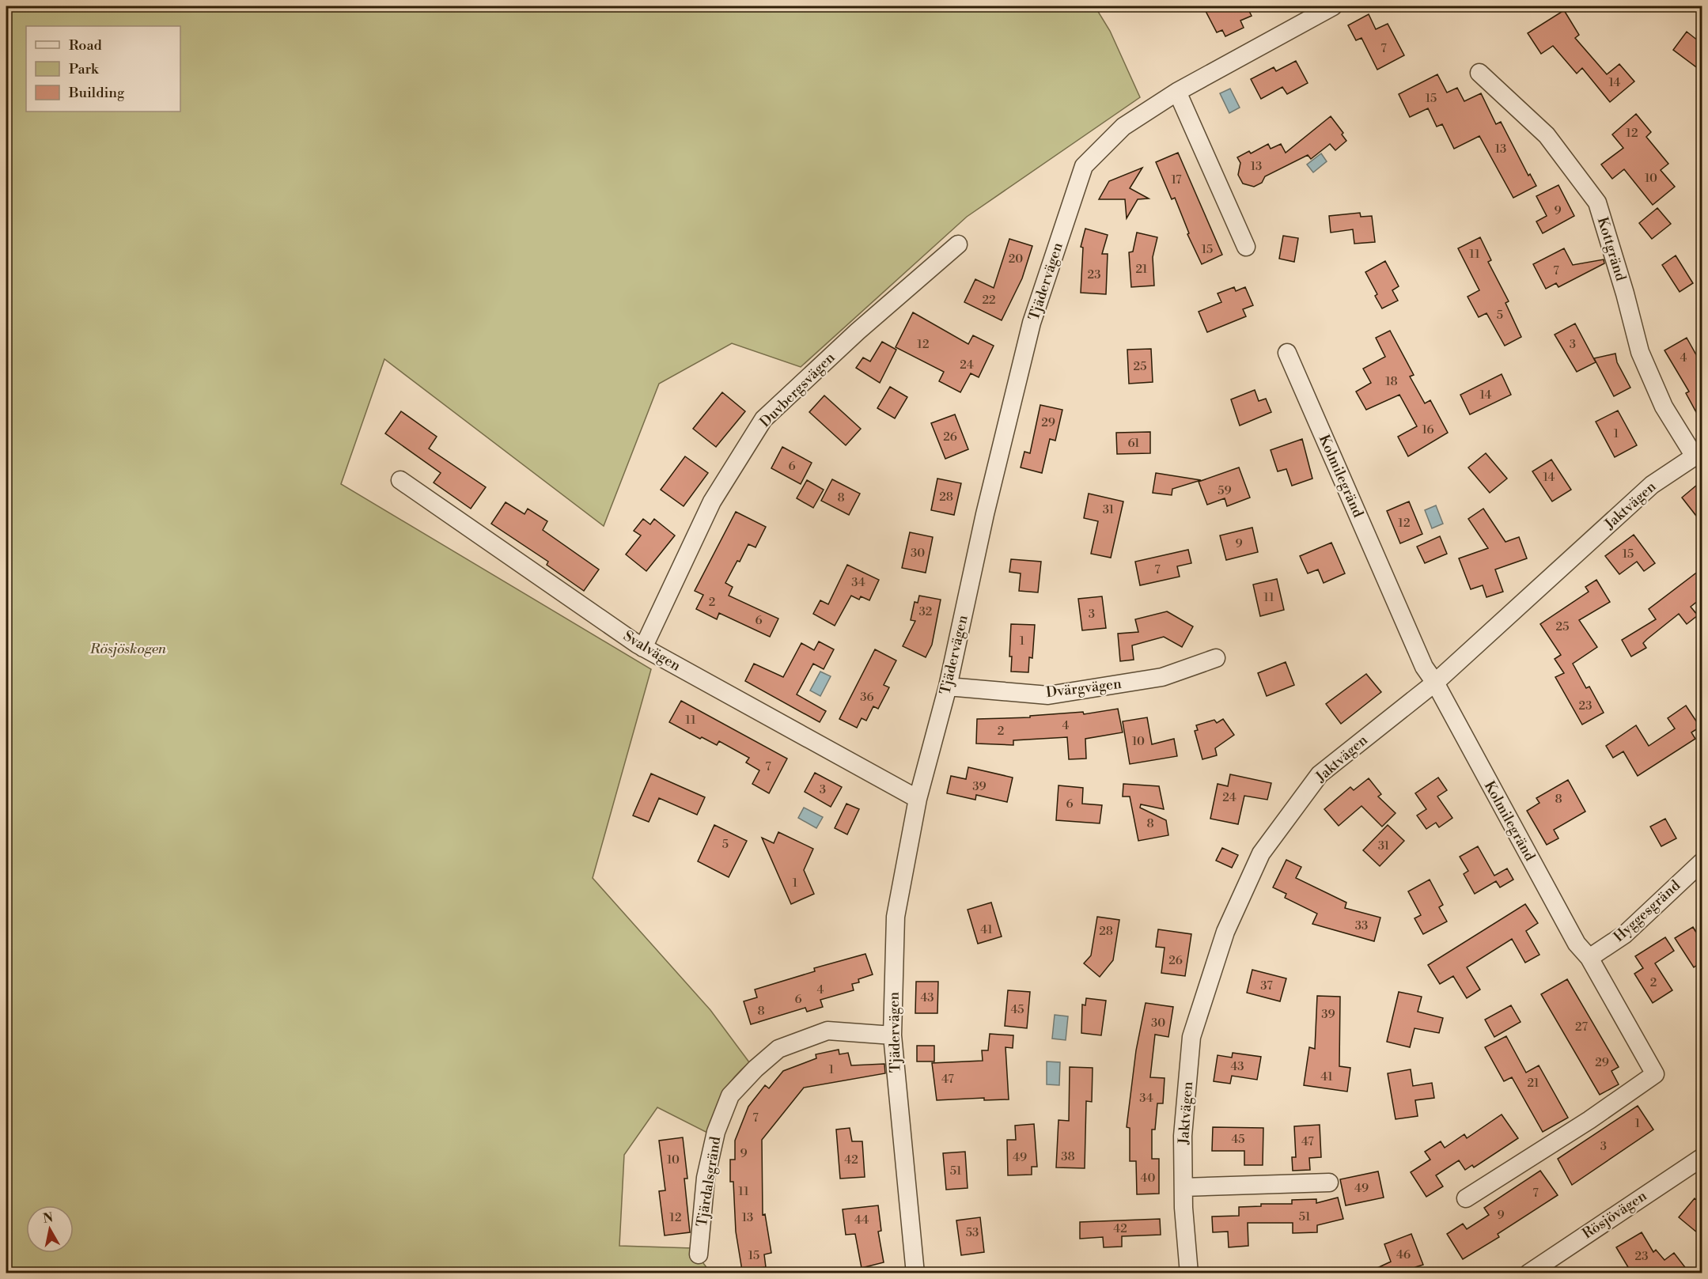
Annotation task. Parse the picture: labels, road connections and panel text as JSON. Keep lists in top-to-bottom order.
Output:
{
  "streets": {
    "street": [
      "Kottgränd",
      "Tjädervägen",
      "Duvbergsvägen",
      "Kolmilegränd",
      "Jaktvägen",
      "Svalvägen",
      "Dvärgvägen",
      "Hyggesgränd",
      "Tjärdalsgränd",
      "Rösjövägen"
    ]
  },
  "crossings": [
    ["Kottgränd", "Jaktvägen"],
    ["Tjädervägen", "Svalvägen"],
    ["Tjädervägen", "Dvärgvägen"],
    ["Tjädervägen", "Tjärdalsgränd"],
    ["Duvbergsvägen", "Svalvägen"],
    ["Kolmilegränd", "Jaktvägen"],
    ["Kolmilegränd", "Hyggesgränd"]
  ],
  "parks": ["Rösjöskogen"],
  "house_numbers": [
    "7",
    "14",
    "15",
    "12",
    "13",
    "13",
    "10",
    "17",
    "9",
    "15",
    "11",
    "20",
    "21",
    "7",
    "23",
    "22",
    "5",
    "12",
    "3",
    "4",
    "24",
    "25",
    "18",
    "14",
    "29",
    "16",
    "1",
    "26",
    "61",
    "6",
    "14",
    "59",
    "28",
    "8",
    "31",
    "12",
    "9",
    "30",
    "15",
    "7",
    "34",
    "11",
    "2",
    "32",
    "3",
    "6",
    "25",
    "1",
    "36",
    "23",
    "11",
    "4",
    "2",
    "10",
    "7",
    "39",
    "3",
    "24",
    "8",
    "6",
    "8",
    "5",
    "31",
    "1",
    "33",
    "41",
    "28",
    "26",
    "2",
    "37",
    "4",
    "43",
    "6",
    "45",
    "8",
    "39",
    "30",
    "27",
    "29",
    "43",
    "1",
    "41",
    "47",
    "21",
    "34",
    "7",
    "1",
    "45",
    "47",
    "3",
    "9",
    "38",
    "49",
    "10",
    "42",
    "51",
    "40",
    "49",
    "11",
    "7",
    "9",
    "51",
    "12",
    "13",
    "44",
    "42",
    "53",
    "46",
    "15",
    "23"
  ],
  "legend": ["Road", "Park", "Building"],
  "north": "top"
}
